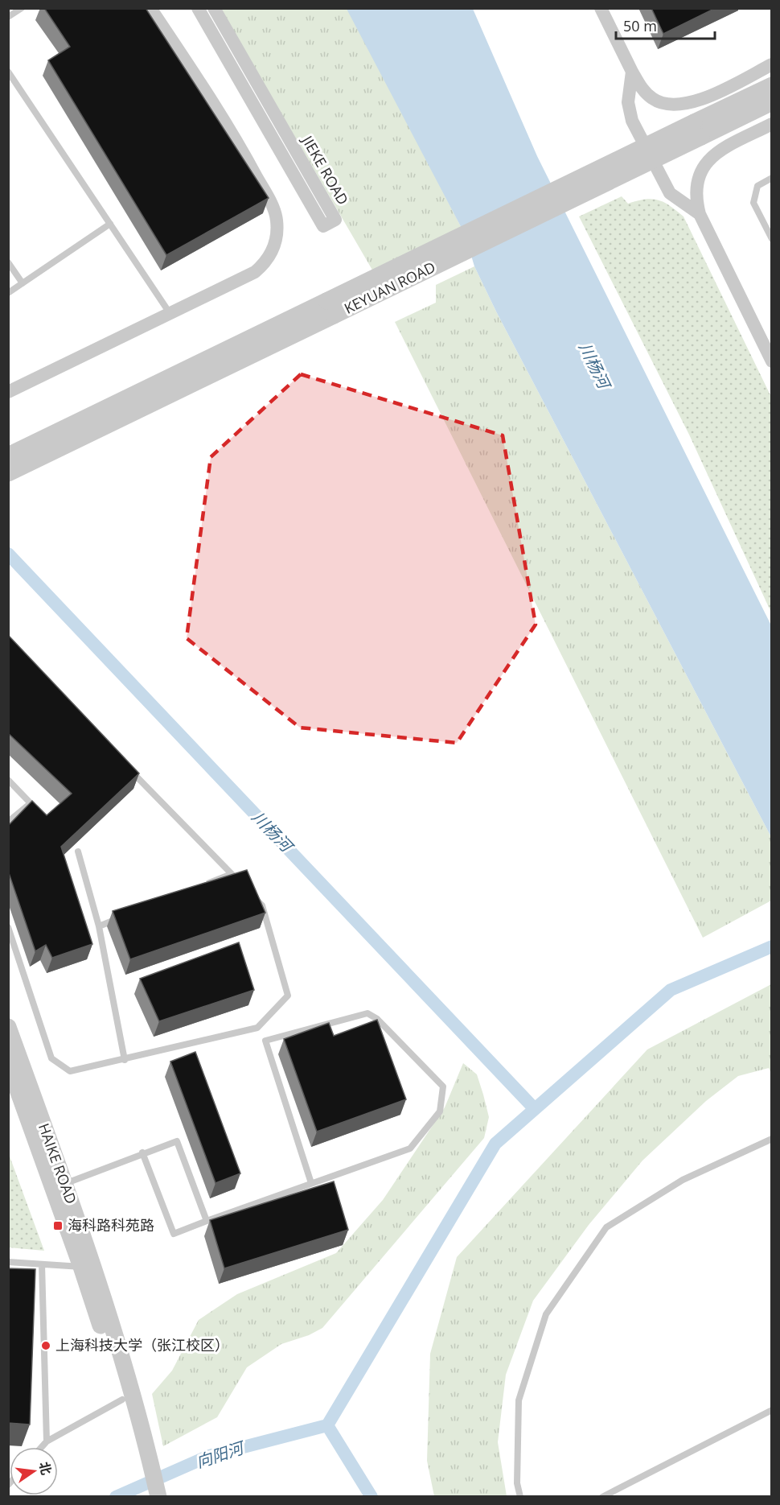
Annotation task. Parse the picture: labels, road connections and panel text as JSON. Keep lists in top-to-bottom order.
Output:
{
  "streets": {
    "street": ["JIEKE ROAD", "KEYUAN ROAD", "HAIKE ROAD"]
  },
  "water": ["川杨河", "向阳河"],
  "places": {
    "transit": ["海科路科苑路"],
    "other": ["上海科技大学（张江校区）"]
  },
  "scale_bar": "50 m",
  "north": "right"
}
